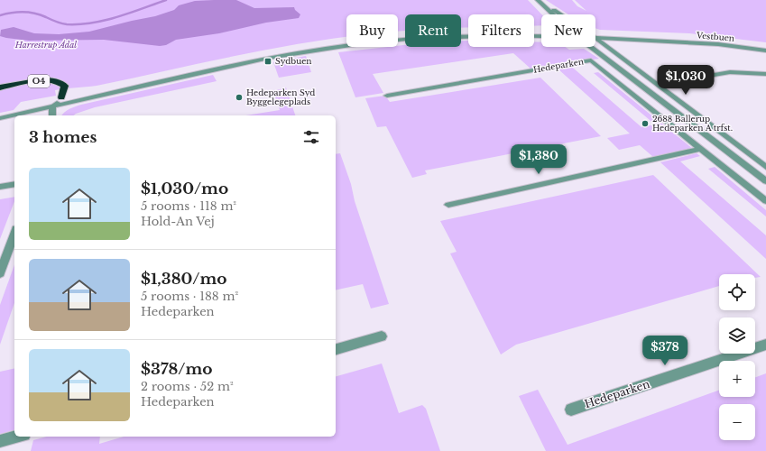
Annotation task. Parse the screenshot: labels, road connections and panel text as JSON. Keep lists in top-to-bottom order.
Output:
{
  "streets": {
    "highway": ["O4"],
    "street": ["Vestbuen", "Hedeparken"]
  },
  "parks": ["Harrestrup Ådal"],
  "places": {
    "transit": ["Sydbuen"],
    "other": ["Hedeparken Syd Byggelegeplads", "2688 Ballerup Hedeparken A trfst."]
  },
  "page": {
    "chip": [
      "Buy",
      "Rent",
      "Filters",
      "New"
    ],
    "price": ["$1,030", "$1,380", "$378"],
    "heading": "3 homes",
    "list": [
      {
        "name": "$1,030/mo",
        "note": "5 rooms · 118 m² · Hold-An Vej"
      },
      {
        "name": "$1,380/mo",
        "note": "5 rooms · 188 m² · Hedeparken"
      },
      {
        "name": "$378/mo",
        "note": "2 rooms · 52 m² · Hedeparken"
      }
    ],
    "map_buttons": ["+", "−"]
  }
}
